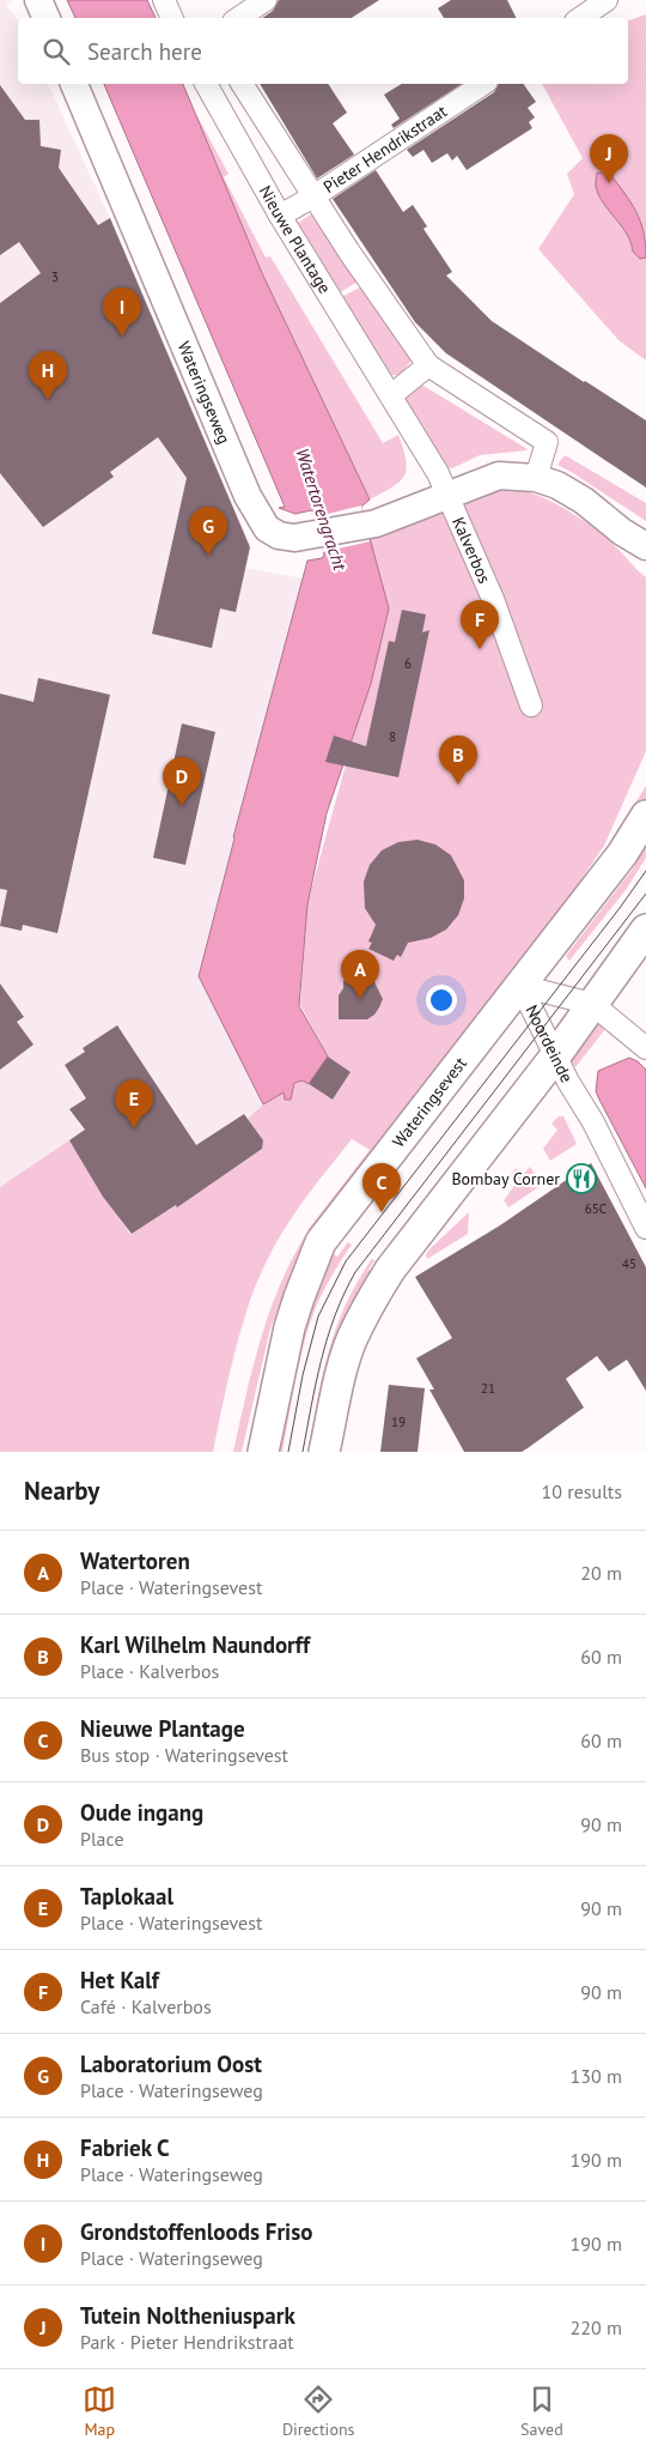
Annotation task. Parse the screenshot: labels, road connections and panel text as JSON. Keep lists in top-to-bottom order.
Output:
{
  "streets": {
    "main road": ["Wateringsevest"],
    "street": [
      "Pieter Hendrikstraat",
      "Nieuwe Plantage",
      "Wateringseweg",
      "Kalverbos",
      "Noordeinde"
    ]
  },
  "crossings": [
    ["Pieter Hendrikstraat", "Nieuwe Plantage"],
    ["Nieuwe Plantage", "Wateringseweg"],
    ["Nieuwe Plantage", "Kalverbos"],
    ["Wateringseweg", "Kalverbos"],
    ["Noordeinde", "Wateringsevest"]
  ],
  "water": ["Watertorengracht"],
  "places": {
    "restaurant": ["Bombay Corner"]
  },
  "house_numbers": [
    "3",
    "6",
    "8",
    "65C",
    "45",
    "21",
    "19"
  ],
  "page": {
    "search": "Search here",
    "pins": [
      "J",
      "I",
      "H",
      "G",
      "F",
      "B",
      "D",
      "A",
      "E",
      "C"
    ],
    "heading": ["Nearby", "10 results"],
    "list": [
      {
        "mark": "A",
        "name": "Watertoren",
        "note": "Place · Wateringsevest",
        "value": "20 m"
      },
      {
        "mark": "B",
        "name": "Karl Wilhelm Naundorff",
        "note": "Place · Kalverbos",
        "value": "60 m"
      },
      {
        "mark": "C",
        "name": "Nieuwe Plantage",
        "note": "Bus stop · Wateringsevest",
        "value": "60 m"
      },
      {
        "mark": "D",
        "name": "Oude ingang",
        "note": "Place",
        "value": "90 m"
      },
      {
        "mark": "E",
        "name": "Taplokaal",
        "note": "Place · Wateringsevest",
        "value": "90 m"
      },
      {
        "mark": "F",
        "name": "Het Kalf",
        "note": "Café · Kalverbos",
        "value": "90 m"
      },
      {
        "mark": "G",
        "name": "Laboratorium Oost",
        "note": "Place · Wateringseweg",
        "value": "130 m"
      },
      {
        "mark": "H",
        "name": "Fabriek C",
        "note": "Place · Wateringseweg",
        "value": "190 m"
      },
      {
        "mark": "I",
        "name": "Grondstoffenloods Friso",
        "note": "Place · Wateringseweg",
        "value": "190 m"
      },
      {
        "mark": "J",
        "name": "Tutein Noltheniuspark",
        "note": "Park · Pieter Hendrikstraat",
        "value": "220 m"
      }
    ],
    "nav": ["Map", "Directions", "Saved"]
  }
}
